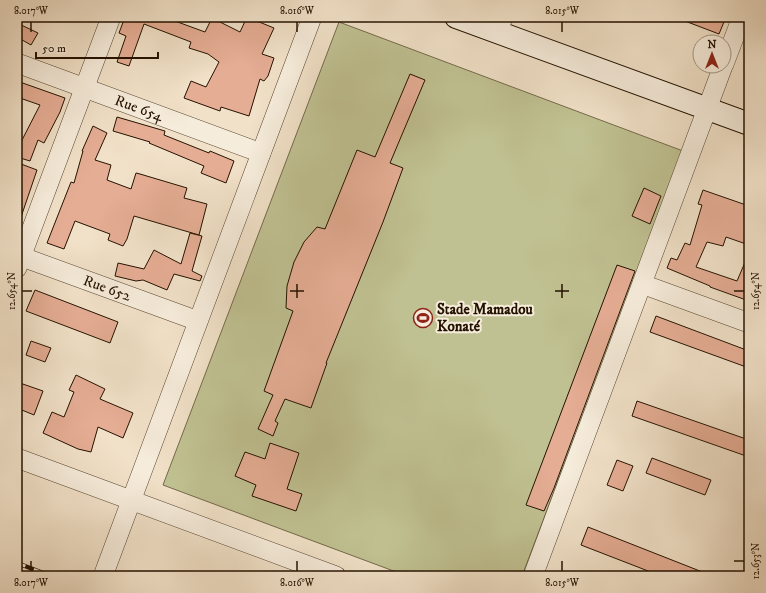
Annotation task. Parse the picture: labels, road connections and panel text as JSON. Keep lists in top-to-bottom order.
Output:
{
  "streets": {
    "street": ["Rue 654", "Rue 652"]
  },
  "places": {
    "sports": ["Stade Mamadou Konaté"]
  },
  "scale_bar": "50 m",
  "north": "top",
  "coordinates": [
    "8.017°W",
    "8.016°W",
    "8.015°W",
    "12.654°N",
    "12.653°N"
  ]
}
